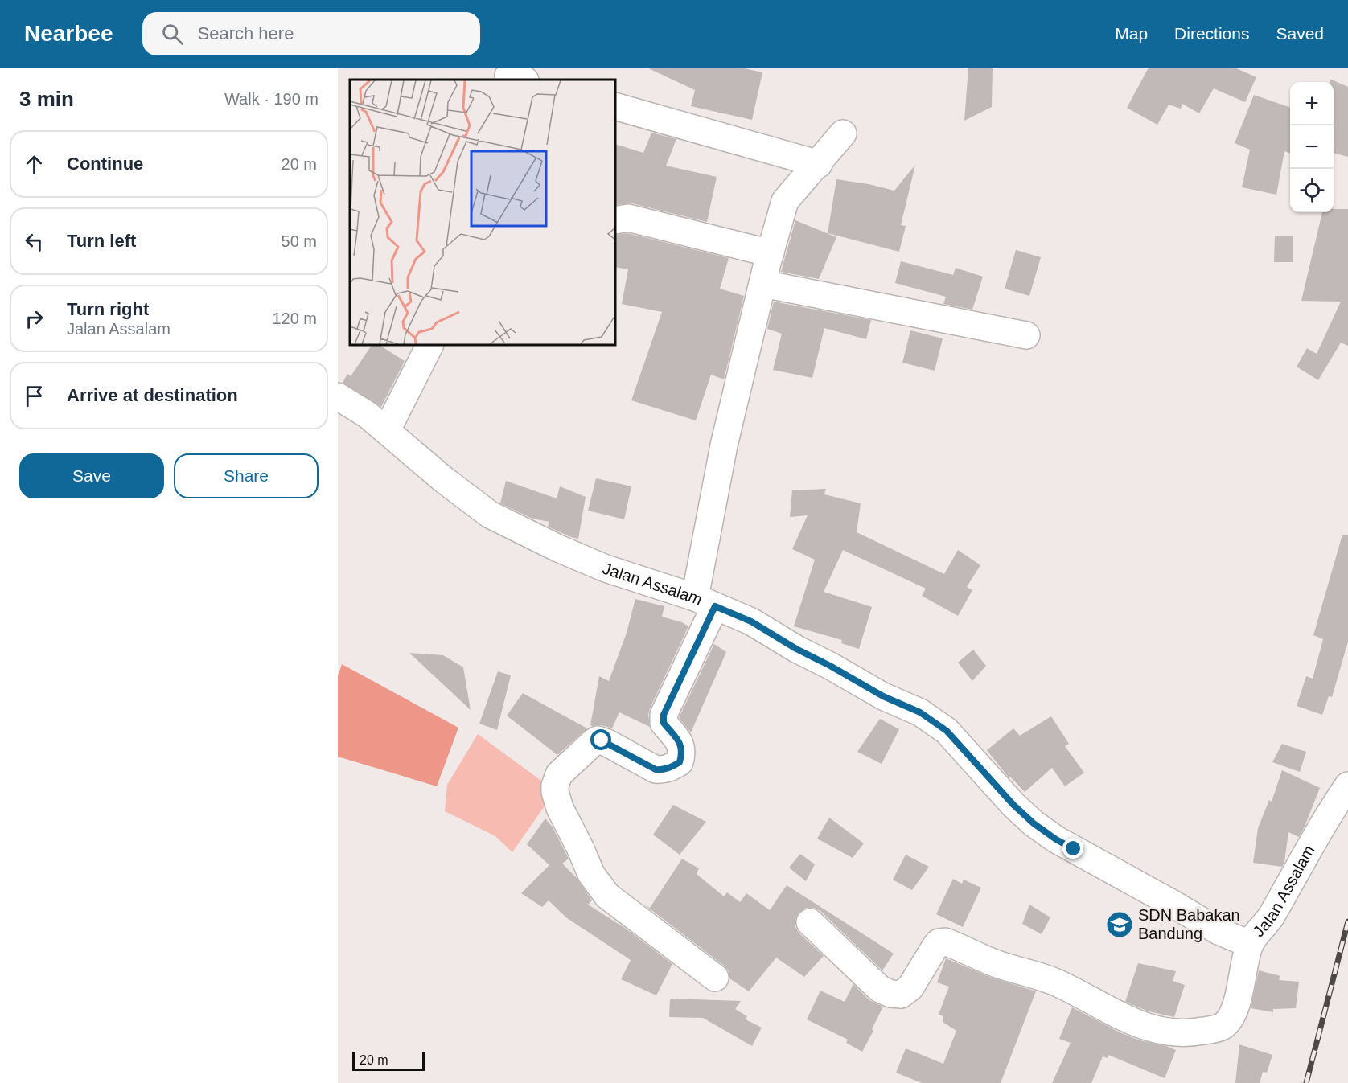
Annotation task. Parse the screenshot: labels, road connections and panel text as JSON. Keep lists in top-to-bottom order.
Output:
{
  "streets": {
    "street": ["Jalan Assalam"]
  },
  "places": {
    "school or university": ["SDN Babakan Bandung"]
  },
  "scale_bar": "20 m",
  "page": {
    "header": "Nearbee",
    "search": "Search here",
    "nav": ["Map", "Directions", "Saved"],
    "heading": ["3 min", "Walk · 190 m"],
    "map_buttons": ["+", "−"],
    "list": [
      ["Continue", "20 m"],
      ["Turn left", "50 m"],
      ["Turn right", "Jalan Assalam", "120 m"],
      "Arrive at destination"
    ],
    "buttons": ["Save", "Share"],
    "scale": "20 m"
  }
}
